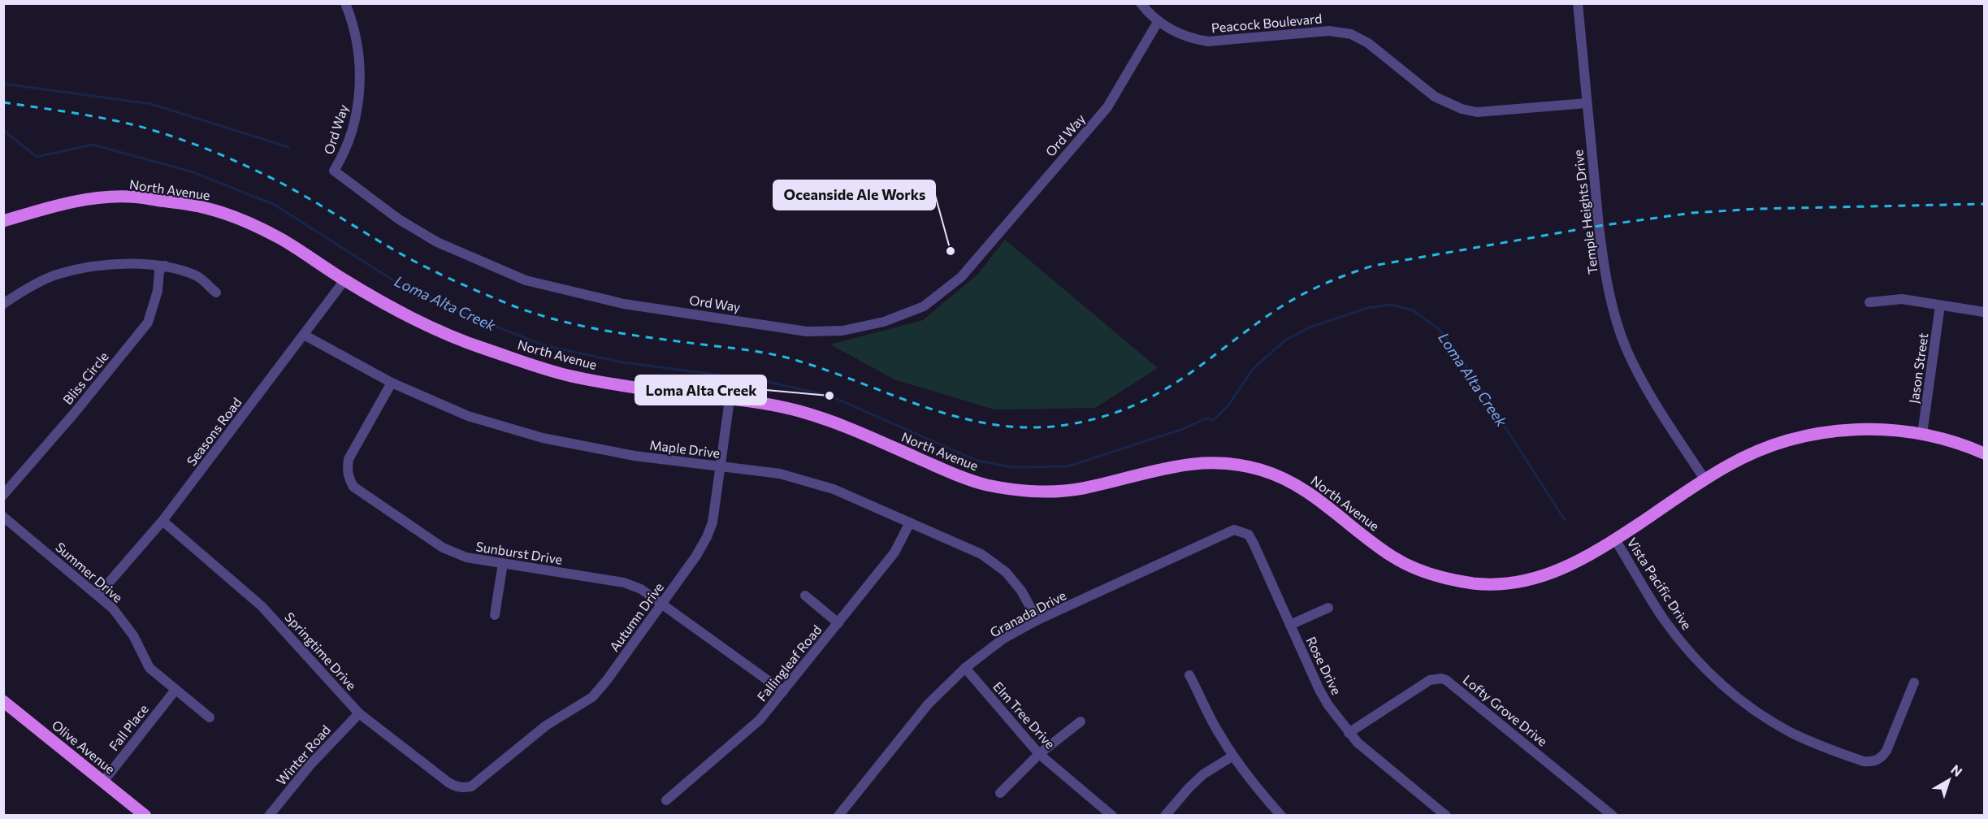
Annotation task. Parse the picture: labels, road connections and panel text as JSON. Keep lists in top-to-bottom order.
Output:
{
  "streets": {
    "main road": ["North Avenue", "Olive Avenue"],
    "street": [
      "Peacock Boulevard",
      "Ord Way",
      "Temple Heights Drive",
      "Jason Street",
      "Bliss Circle",
      "Seasons Road",
      "Maple Drive",
      "Sunburst Drive",
      "Summer Drive",
      "Vista Pacific Drive",
      "Granada Drive",
      "Autumn Drive",
      "Springtime Drive",
      "Fallingleaf Road",
      "Rose Drive",
      "Lofty Grove Drive",
      "Elm Tree Drive",
      "Fall Place",
      "Winter Road"
    ]
  },
  "crossings": [
    ["Peacock Boulevard", "Ord Way"],
    ["Peacock Boulevard", "Temple Heights Drive"],
    ["North Avenue", "Temple Heights Drive"],
    ["North Avenue", "Jason Street"],
    ["North Avenue", "Seasons Road"],
    ["North Avenue", "Vista Pacific Drive"],
    ["North Avenue", "Autumn Drive"],
    ["Seasons Road", "Maple Drive"],
    ["Seasons Road", "Summer Drive"],
    ["Seasons Road", "Springtime Drive"],
    ["Maple Drive", "Sunburst Drive"],
    ["Maple Drive", "Granada Drive"],
    ["Maple Drive", "Autumn Drive"],
    ["Maple Drive", "Fallingleaf Road"],
    ["Sunburst Drive", "Autumn Drive"],
    ["Sunburst Drive", "Fallingleaf Road"],
    ["Summer Drive", "Fall Place"],
    ["Granada Drive", "Rose Drive"],
    ["Granada Drive", "Elm Tree Drive"],
    ["Autumn Drive", "Springtime Drive"],
    ["Springtime Drive", "Winter Road"],
    ["Rose Drive", "Lofty Grove Drive"],
    ["Fall Place", "Olive Avenue"]
  ],
  "water": ["Loma Alta Creek"],
  "places": ["Oceanside Ale Works", "Loma Alta Creek"],
  "north": "top right"
}
